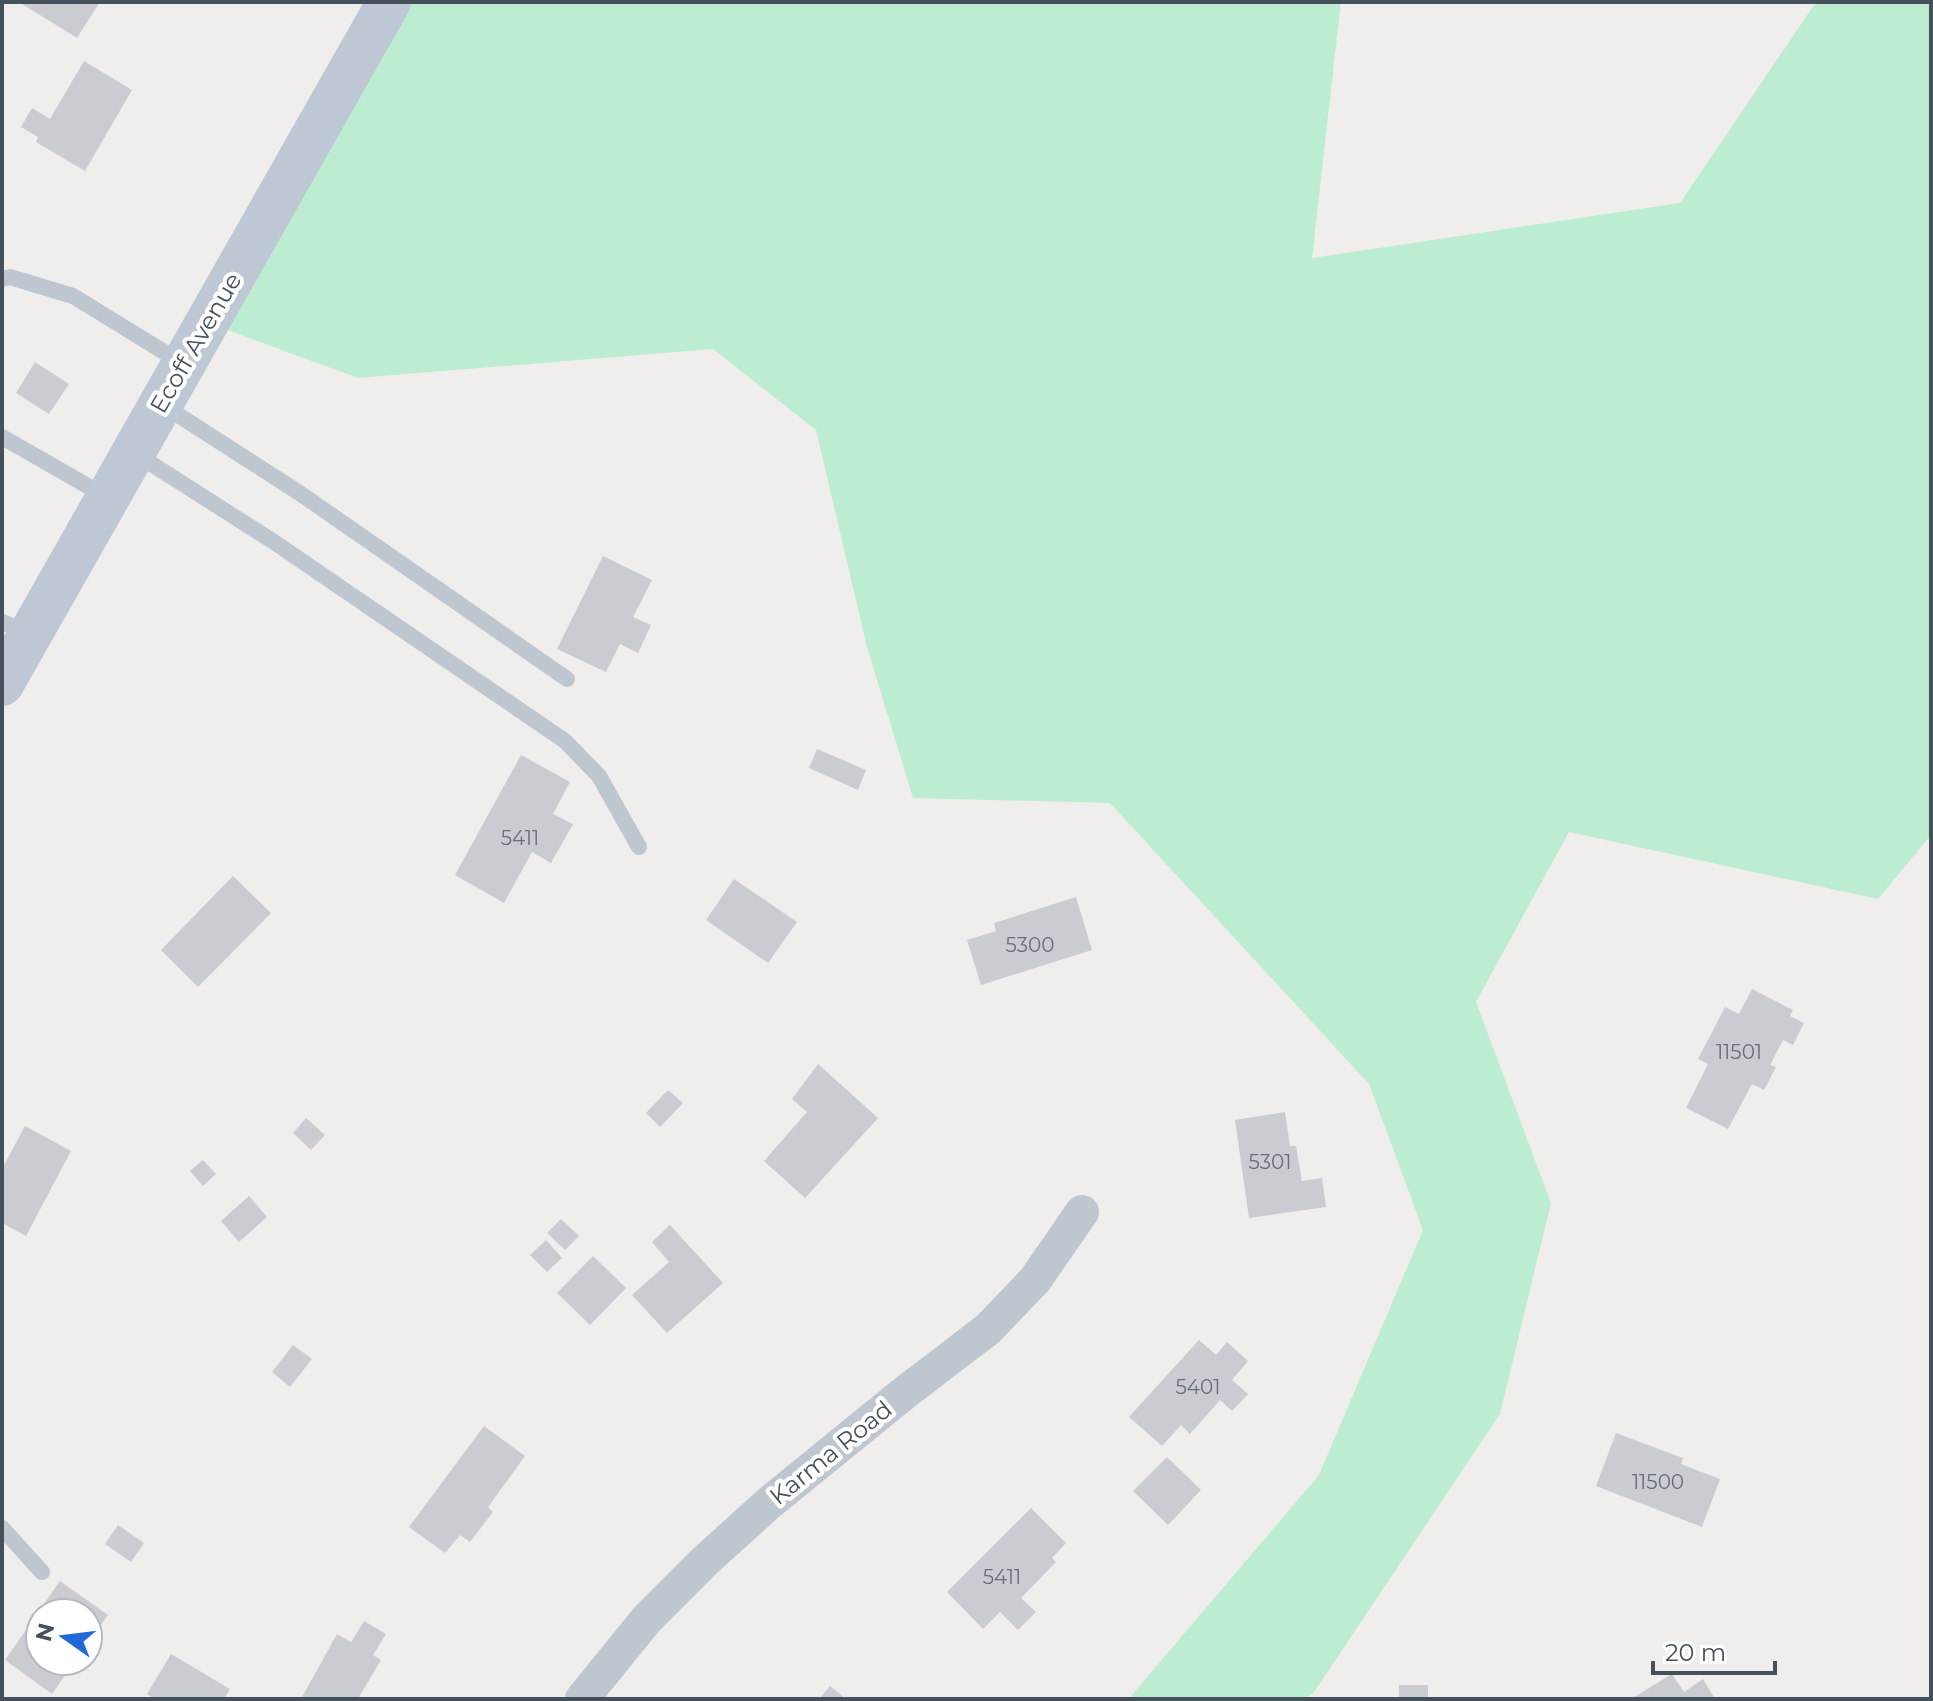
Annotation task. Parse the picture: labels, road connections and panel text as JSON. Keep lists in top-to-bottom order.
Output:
{
  "streets": {
    "street": ["Ecoff Avenue", "Karma Road"]
  },
  "house_numbers": [
    "5411",
    "5300",
    "11501",
    "5301",
    "5401",
    "11500",
    "5411"
  ],
  "scale_bar": "20 m",
  "north": "left"
}
